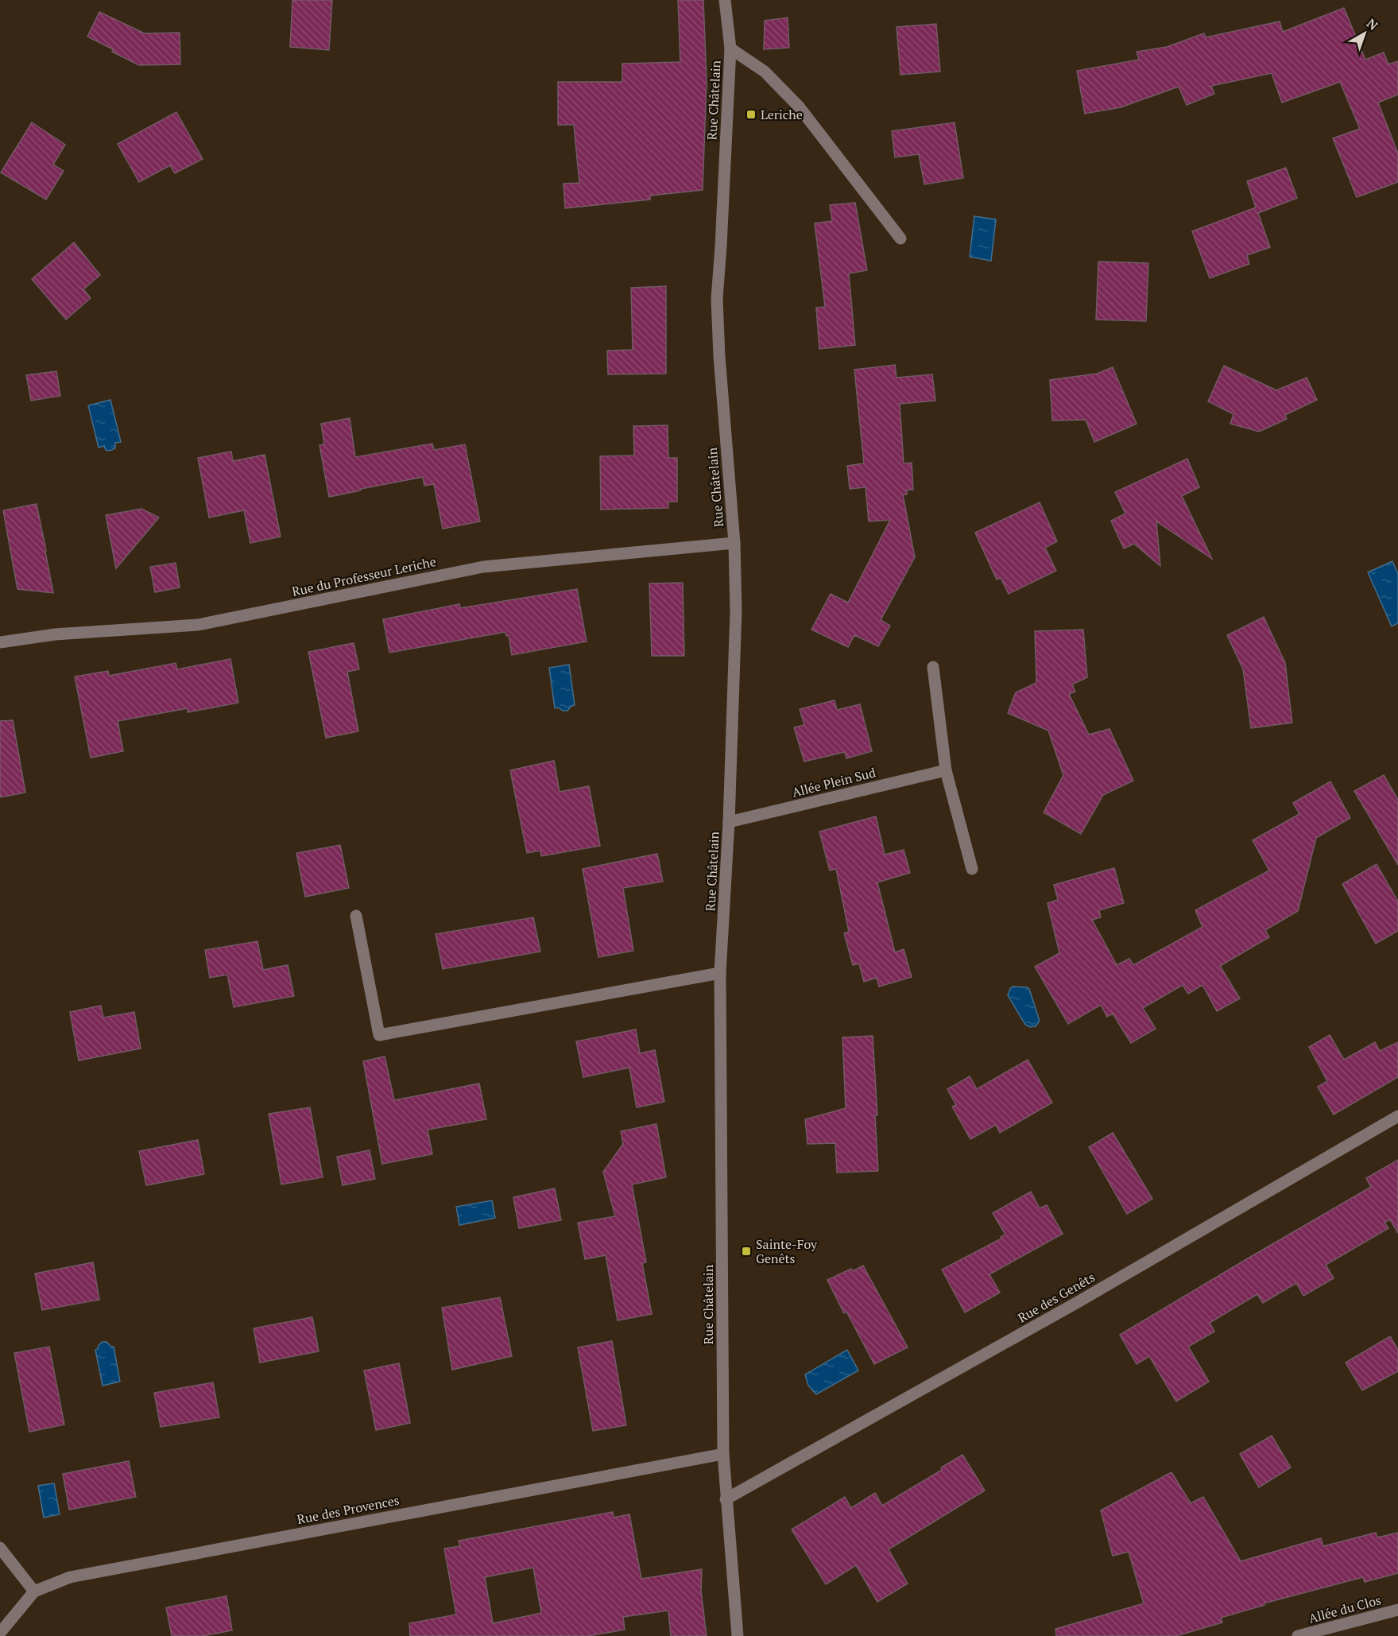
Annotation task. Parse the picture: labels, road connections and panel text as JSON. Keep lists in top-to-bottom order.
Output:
{
  "streets": {
    "street": [
      "Rue Châtelain",
      "Rue du Professeur Leriche",
      "Allée Plein Sud",
      "Rue des Genêts",
      "Rue des Provences",
      "Allée du Clos"
    ]
  },
  "crossings": [
    ["Rue Châtelain", "Rue du Professeur Leriche"],
    ["Rue Châtelain", "Allée Plein Sud"],
    ["Rue Châtelain", "Rue des Genêts"],
    ["Rue Châtelain", "Rue des Provences"]
  ],
  "places": {
    "transit": ["Leriche", "Sainte-Foy Genêts"]
  },
  "north": "top right"
}
